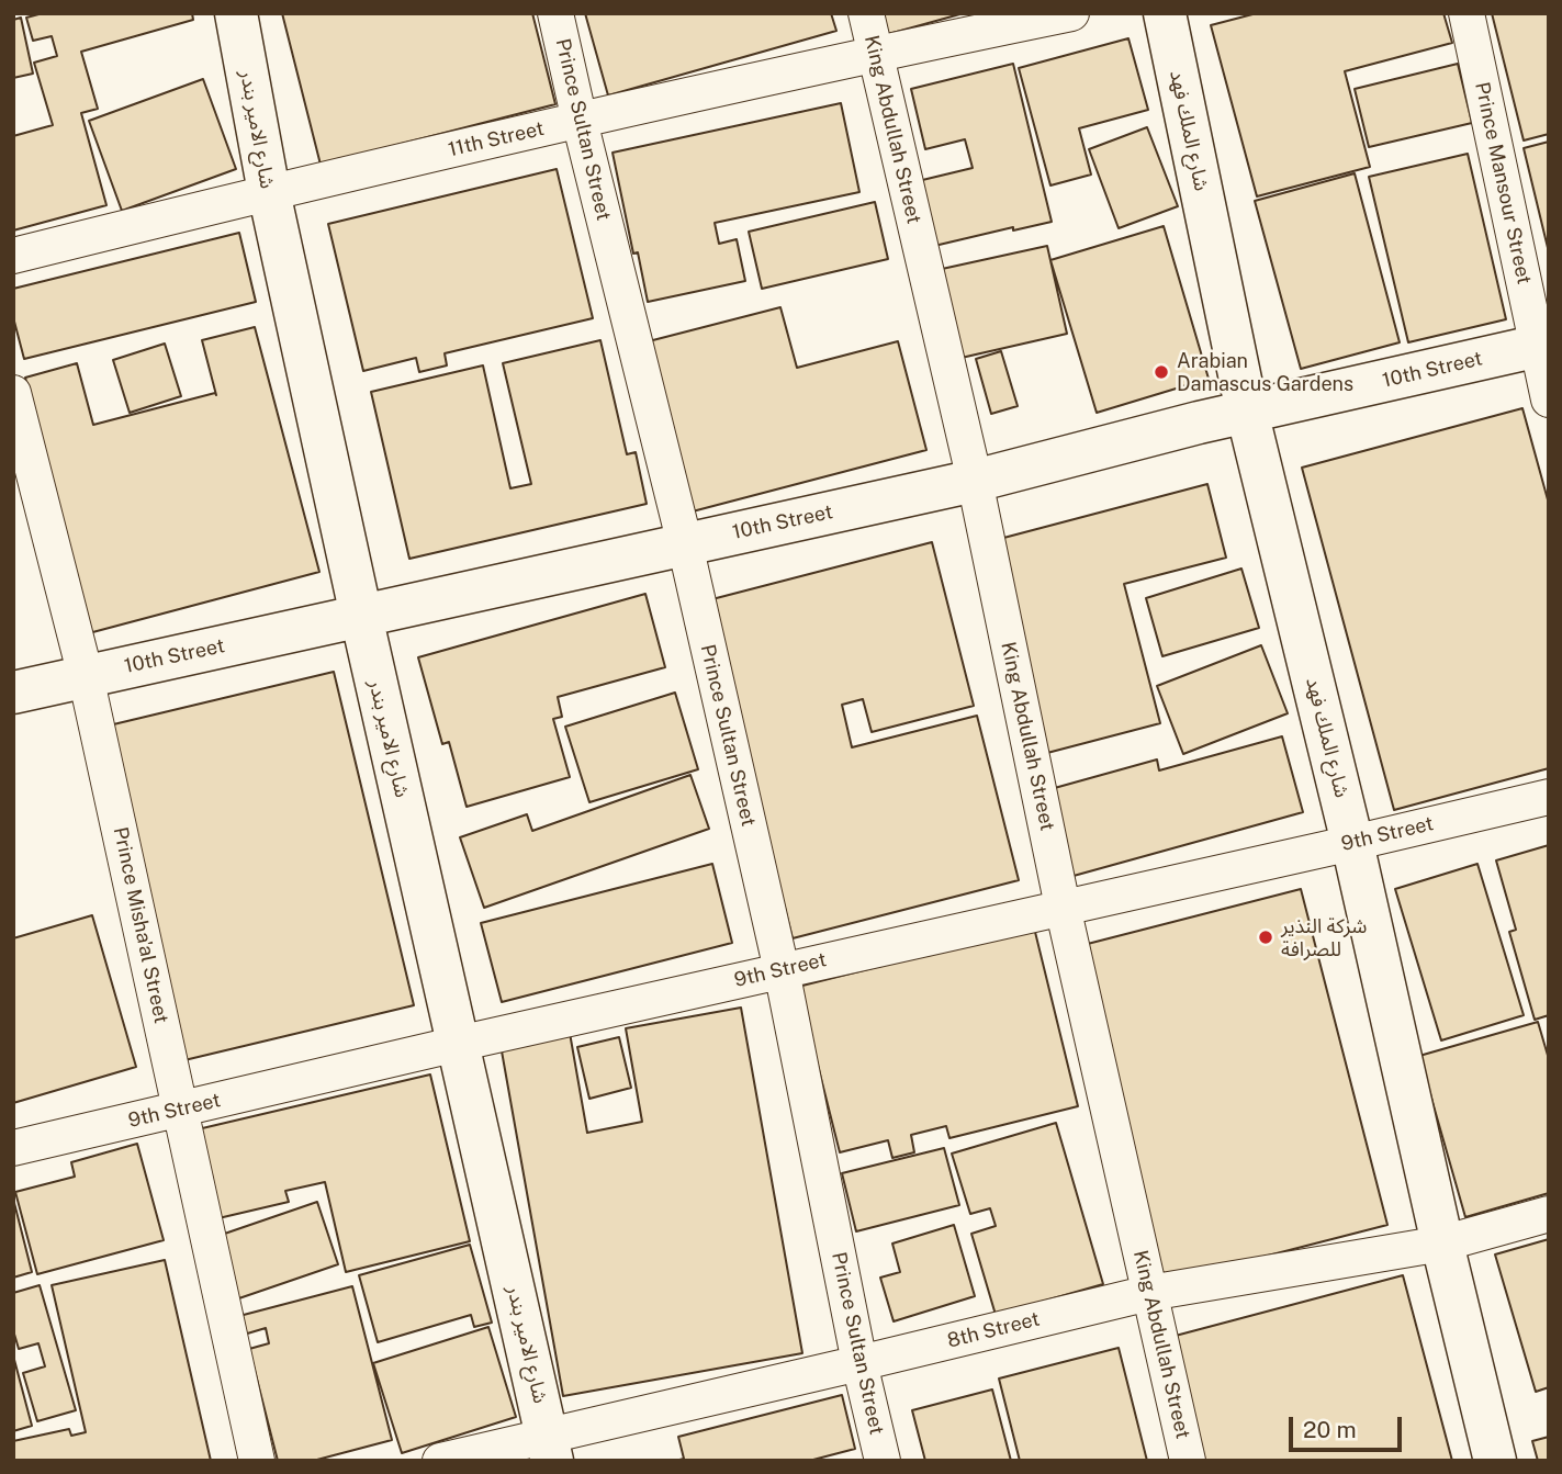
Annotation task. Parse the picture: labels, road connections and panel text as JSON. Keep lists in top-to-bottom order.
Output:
{
  "streets": {
    "street": [
      "شارع الامير بندر",
      "Prince Sultan Street",
      "King Abdullah Street",
      "شارع الملك فهد",
      "11th Street",
      "Prince Mansour Street",
      "10th Street",
      "9th Street",
      "Prince Misha'al Street",
      "8th Street"
    ]
  },
  "crossings": [
    ["شارع الامير بندر", "11th Street"],
    ["شارع الامير بندر", "10th Street"],
    ["شارع الامير بندر", "9th Street"],
    ["شارع الامير بندر", "8th Street"],
    ["Prince Sultan Street", "11th Street"],
    ["Prince Sultan Street", "10th Street"],
    ["Prince Sultan Street", "9th Street"],
    ["Prince Sultan Street", "8th Street"],
    ["King Abdullah Street", "11th Street"],
    ["King Abdullah Street", "10th Street"],
    ["King Abdullah Street", "9th Street"],
    ["King Abdullah Street", "8th Street"],
    ["شارع الملك فهد", "10th Street"],
    ["شارع الملك فهد", "9th Street"],
    ["شارع الملك فهد", "8th Street"],
    ["Prince Mansour Street", "10th Street"],
    ["10th Street", "Prince Misha'al Street"],
    ["9th Street", "Prince Misha'al Street"]
  ],
  "places": ["Arabian Damascus Gardens", "شركة النذير للصرافة"],
  "scale_bar": "20 m"
}
